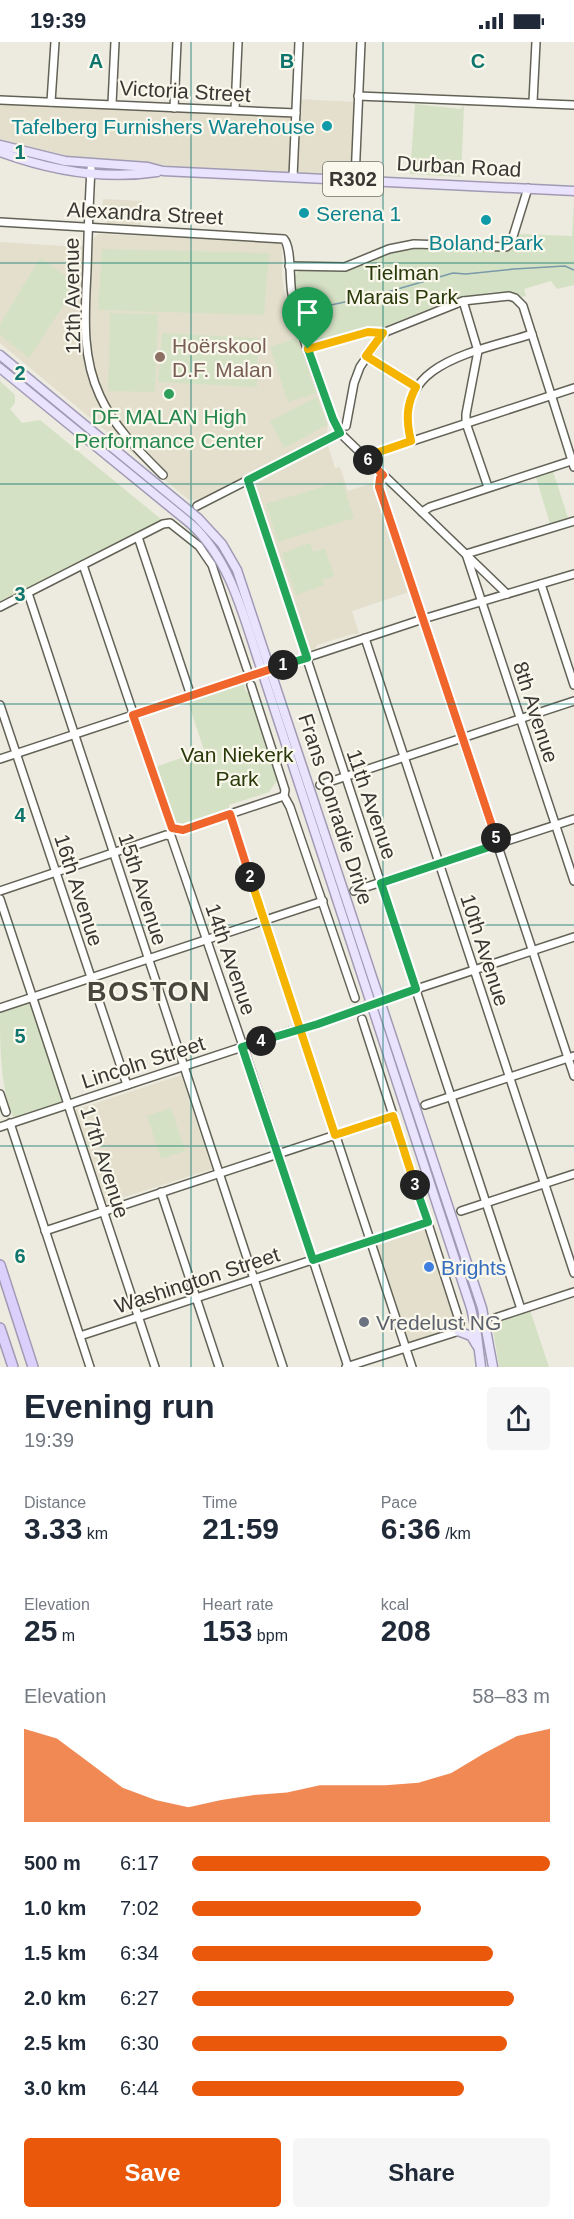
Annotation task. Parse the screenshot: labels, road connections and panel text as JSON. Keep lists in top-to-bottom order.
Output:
{
  "streets": {
    "main road": ["Durban Road", "R302", "Frans Conradie Drive"],
    "street": [
      "Victoria Street",
      "Alexandra Street",
      "12th Avenue",
      "8th Avenue",
      "11th Avenue",
      "15th Avenue",
      "16th Avenue",
      "10th Avenue",
      "14th Avenue",
      "Lincoln Street",
      "17th Avenue",
      "Washington Street"
    ]
  },
  "crossings": [
    ["Durban Road", "12th Avenue"],
    ["Alexandra Street", "12th Avenue"],
    ["11th Avenue", "Lincoln Street"],
    ["Frans Conradie Drive", "Lincoln Street"],
    ["15th Avenue", "Lincoln Street"],
    ["15th Avenue", "Washington Street"],
    ["16th Avenue", "Lincoln Street"],
    ["10th Avenue", "Lincoln Street"],
    ["14th Avenue", "Lincoln Street"],
    ["14th Avenue", "Washington Street"],
    ["Lincoln Street", "17th Avenue"],
    ["17th Avenue", "Washington Street"]
  ],
  "districts": ["BOSTON"],
  "parks": ["Tielman Marais Park", "Van Niekerk Park"],
  "places": [
    "Tafelberg Furnishers Warehouse",
    "Serena 1",
    "Boland Park",
    "Hoërskool D.F. Malan",
    "DF MALAN High Performance Center",
    "Brights",
    "Vredelust NG"
  ],
  "page": {
    "status": "19:39",
    "pins": [
      "6",
      "1",
      "5",
      "2",
      "4",
      "3"
    ],
    "heading": ["Evening run", "19:39"],
    "stats": [
      ["Distance", "3.33 km"],
      ["Time", "21:59"],
      ["Pace", "6:36 /km"],
      ["Elevation", "25 m"],
      ["Heart rate", "153 bpm"],
      ["kcal", "208"]
    ],
    "chart": ["Elevation", "58–83 m"],
    "list": [
      {
        "name": "500 m",
        "note": "6:17"
      },
      {
        "name": "1.0 km",
        "note": "7:02"
      },
      {
        "name": "1.5 km",
        "note": "6:34"
      },
      {
        "name": "2.0 km",
        "note": "6:27"
      },
      {
        "name": "2.5 km",
        "note": "6:30"
      },
      {
        "name": "3.0 km",
        "note": "6:44"
      }
    ],
    "buttons": ["Save", "Share"]
  },
  "grid": {
    "columns": ["A", "B", "C"],
    "rows": [
      "1",
      "2",
      "3",
      "4",
      "5",
      "6"
    ]
  }
}
